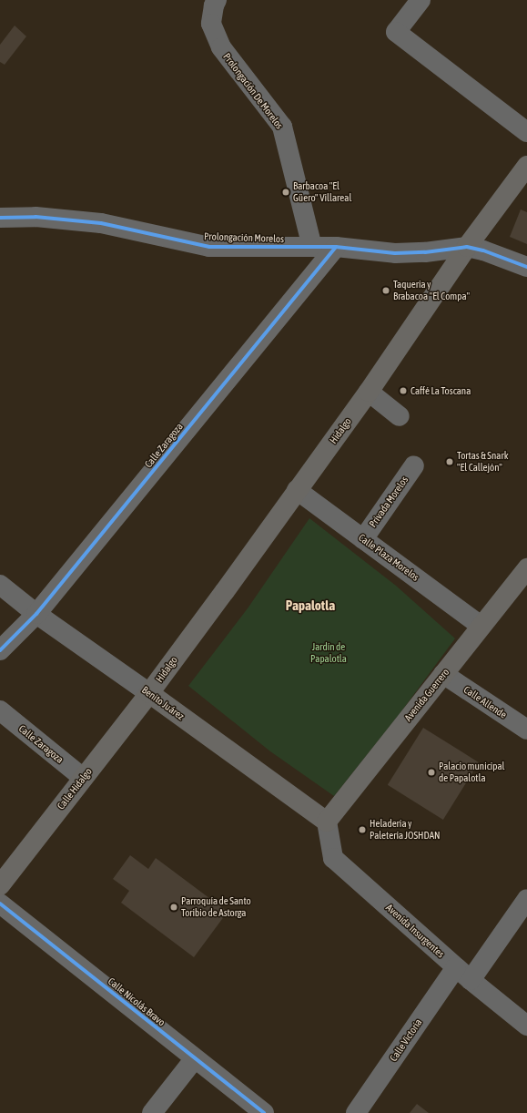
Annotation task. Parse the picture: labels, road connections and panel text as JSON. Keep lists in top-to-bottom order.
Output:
{
  "streets": {
    "main road": [
      "Hidalgo",
      "Avenida Guerrero",
      "Benito Juárez",
      "Calle Hidalgo"
    ],
    "street": [
      "Prolongación De Morelos",
      "Prolongación Morelos",
      "Calle Zaragoza",
      "Privada Morelos",
      "Calle Plaza Morelos",
      "Calle Allende",
      "Avenida Insurgentes",
      "Calle Nicolás Bravo",
      "Calle Victoria"
    ]
  },
  "crossings": [
    ["Prolongación De Morelos", "Prolongación Morelos"],
    ["Prolongación Morelos", "Hidalgo"],
    ["Prolongación Morelos", "Calle Zaragoza"],
    ["Hidalgo", "Calle Plaza Morelos"],
    ["Hidalgo", "Benito Juárez"],
    ["Hidalgo", "Calle Hidalgo"],
    ["Calle Zaragoza", "Benito Juárez"],
    ["Calle Zaragoza", "Calle Hidalgo"],
    ["Privada Morelos", "Calle Plaza Morelos"],
    ["Calle Plaza Morelos", "Avenida Guerrero"],
    ["Avenida Guerrero", "Calle Allende"],
    ["Avenida Guerrero", "Benito Juárez"],
    ["Avenida Guerrero", "Avenida Insurgentes"],
    ["Benito Juárez", "Calle Hidalgo"],
    ["Benito Juárez", "Avenida Insurgentes"],
    ["Avenida Insurgentes", "Calle Victoria"]
  ],
  "districts": ["Papalotla"],
  "parks": ["Jardín de Papalotla"],
  "places": [
    "Barbacoa \"El Güero\" Villareal",
    "Taqueria y Brabacoa \"El Compa\"",
    "Caffé La Toscana",
    "Tortas & Snark \"El Callejón\"",
    "Palacio municipal de Papalotla",
    "Heladería y Paletería JOSHDAN",
    "Parroquía de Santo Toribio de Astorga"
  ]
}
